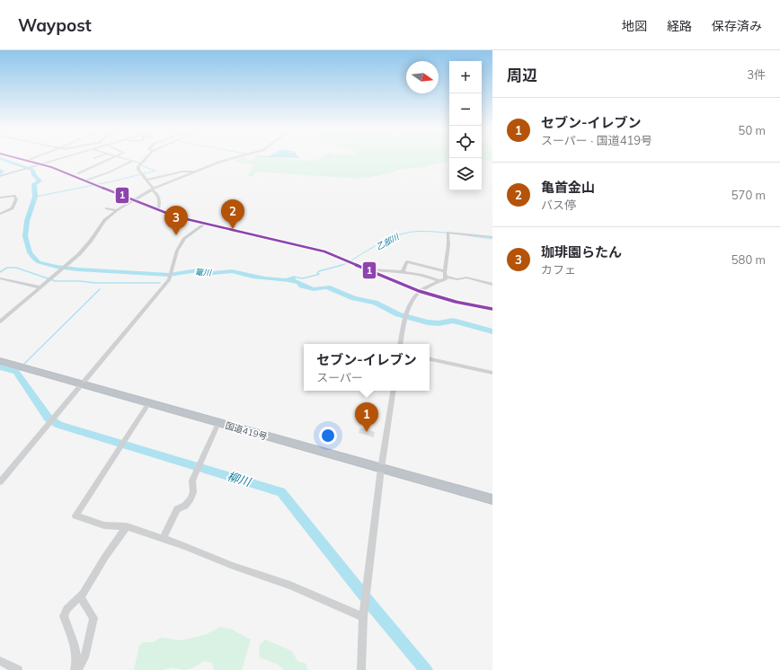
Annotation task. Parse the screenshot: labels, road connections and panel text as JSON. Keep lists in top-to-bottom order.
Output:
{
  "streets": {
    "highway": ["国道419号"]
  },
  "water": ["乙部川", "篭川", "柳川"],
  "lines": ["transit line 1"],
  "north": "right",
  "page": {
    "header": "Waypost",
    "nav": ["地図", "経路", "保存済み"],
    "heading": ["周辺", "3件"],
    "map_buttons": ["+", "−"],
    "list": [
      {
        "mark": "1",
        "name": "セブン-イレブン",
        "note": "スーパー · 国道419号",
        "value": "50 m"
      },
      {
        "mark": "2",
        "name": "亀首金山",
        "note": "バス停",
        "value": "570 m"
      },
      {
        "mark": "3",
        "name": "珈琲園らたん",
        "note": "カフェ",
        "value": "580 m"
      }
    ],
    "pins": ["2", "3", "1"],
    "popup": ["セブン-イレブン", "スーパー"]
  }
}
